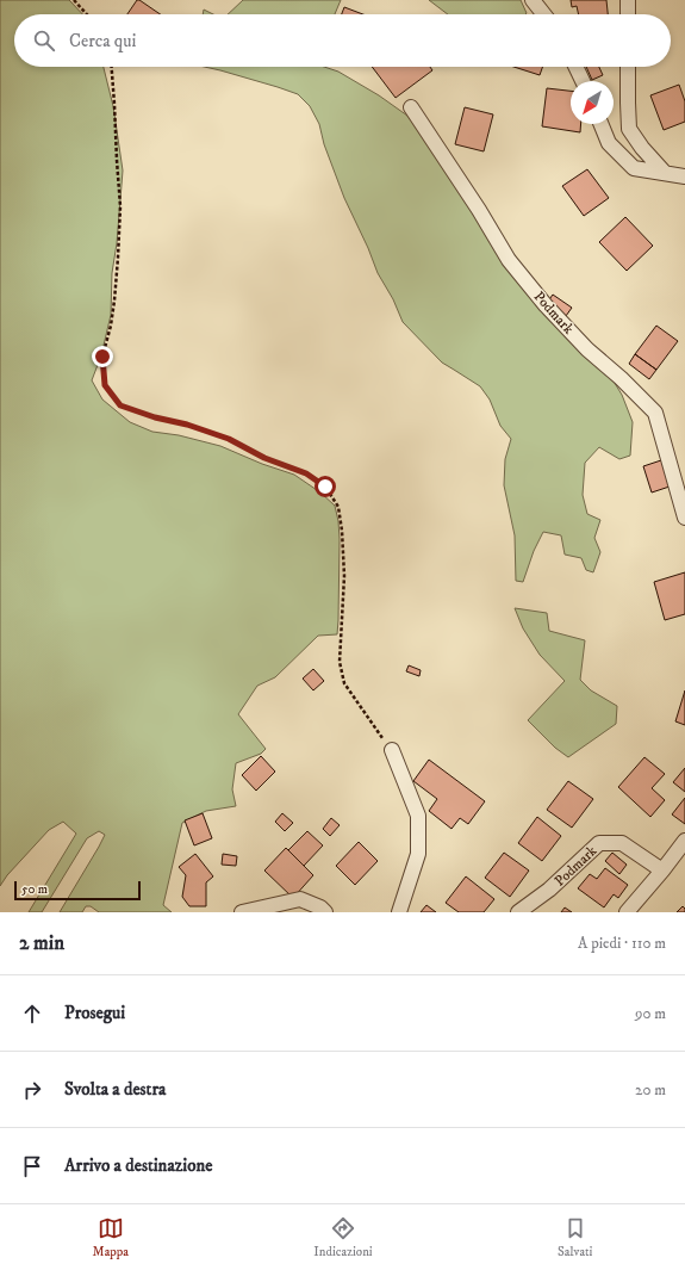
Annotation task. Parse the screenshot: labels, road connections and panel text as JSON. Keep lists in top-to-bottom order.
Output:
{
  "streets": {
    "street": ["Podmark"]
  },
  "scale_bar": "50 m",
  "north": "bottom left",
  "page": {
    "search": "Cerca qui",
    "scale": "50 m",
    "heading": ["2 min", "A piedi · 110 m"],
    "list": [
      ["Prosegui", "90 m"],
      ["Svolta a destra", "20 m"],
      "Arrivo a destinazione"
    ],
    "nav": ["Mappa", "Indicazioni", "Salvati"]
  }
}
